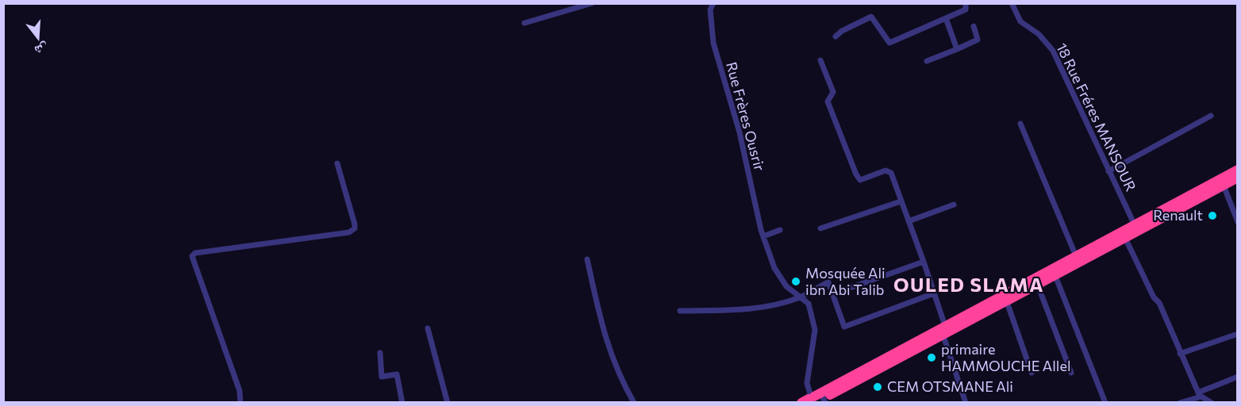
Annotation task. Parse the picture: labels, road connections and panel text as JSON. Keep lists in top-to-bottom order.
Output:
{
  "streets": {
    "street": ["Rue Frères Ousrir", "18 Rue Fréres MANSOUR"]
  },
  "districts": ["OULED SLAMA"],
  "places": [
    "Renault",
    "Mosquée Ali ibn Abi Talib",
    "primaire HAMMOUCHE Allel",
    "CEM OTSMANE Ali"
  ],
  "north": "bottom"
}
